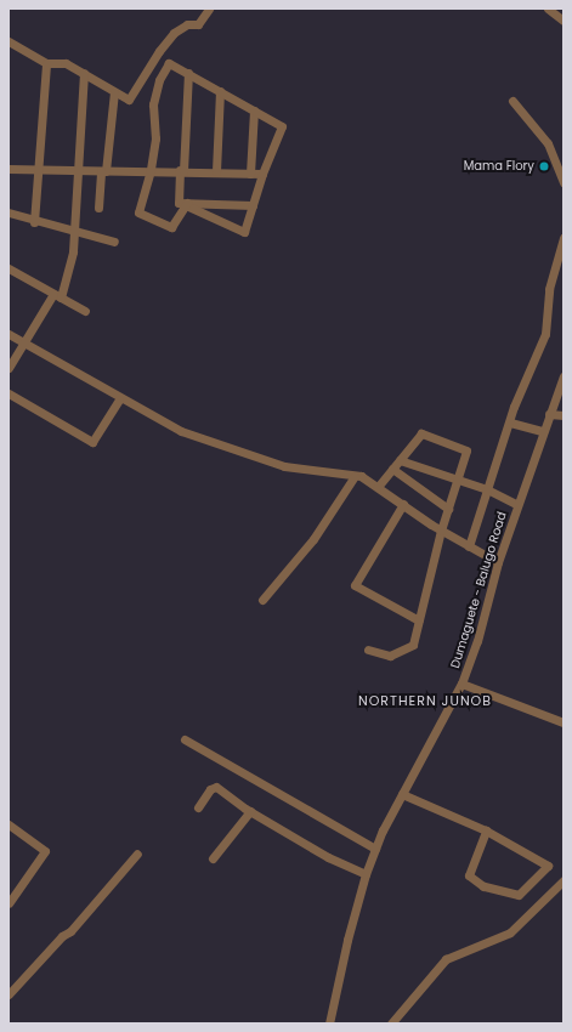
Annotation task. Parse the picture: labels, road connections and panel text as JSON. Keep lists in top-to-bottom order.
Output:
{
  "streets": {
    "street": ["Dumaguete - Balugo Road"]
  },
  "districts": ["NORTHERN JUNOB"],
  "places": ["Mama Flory"]
}
